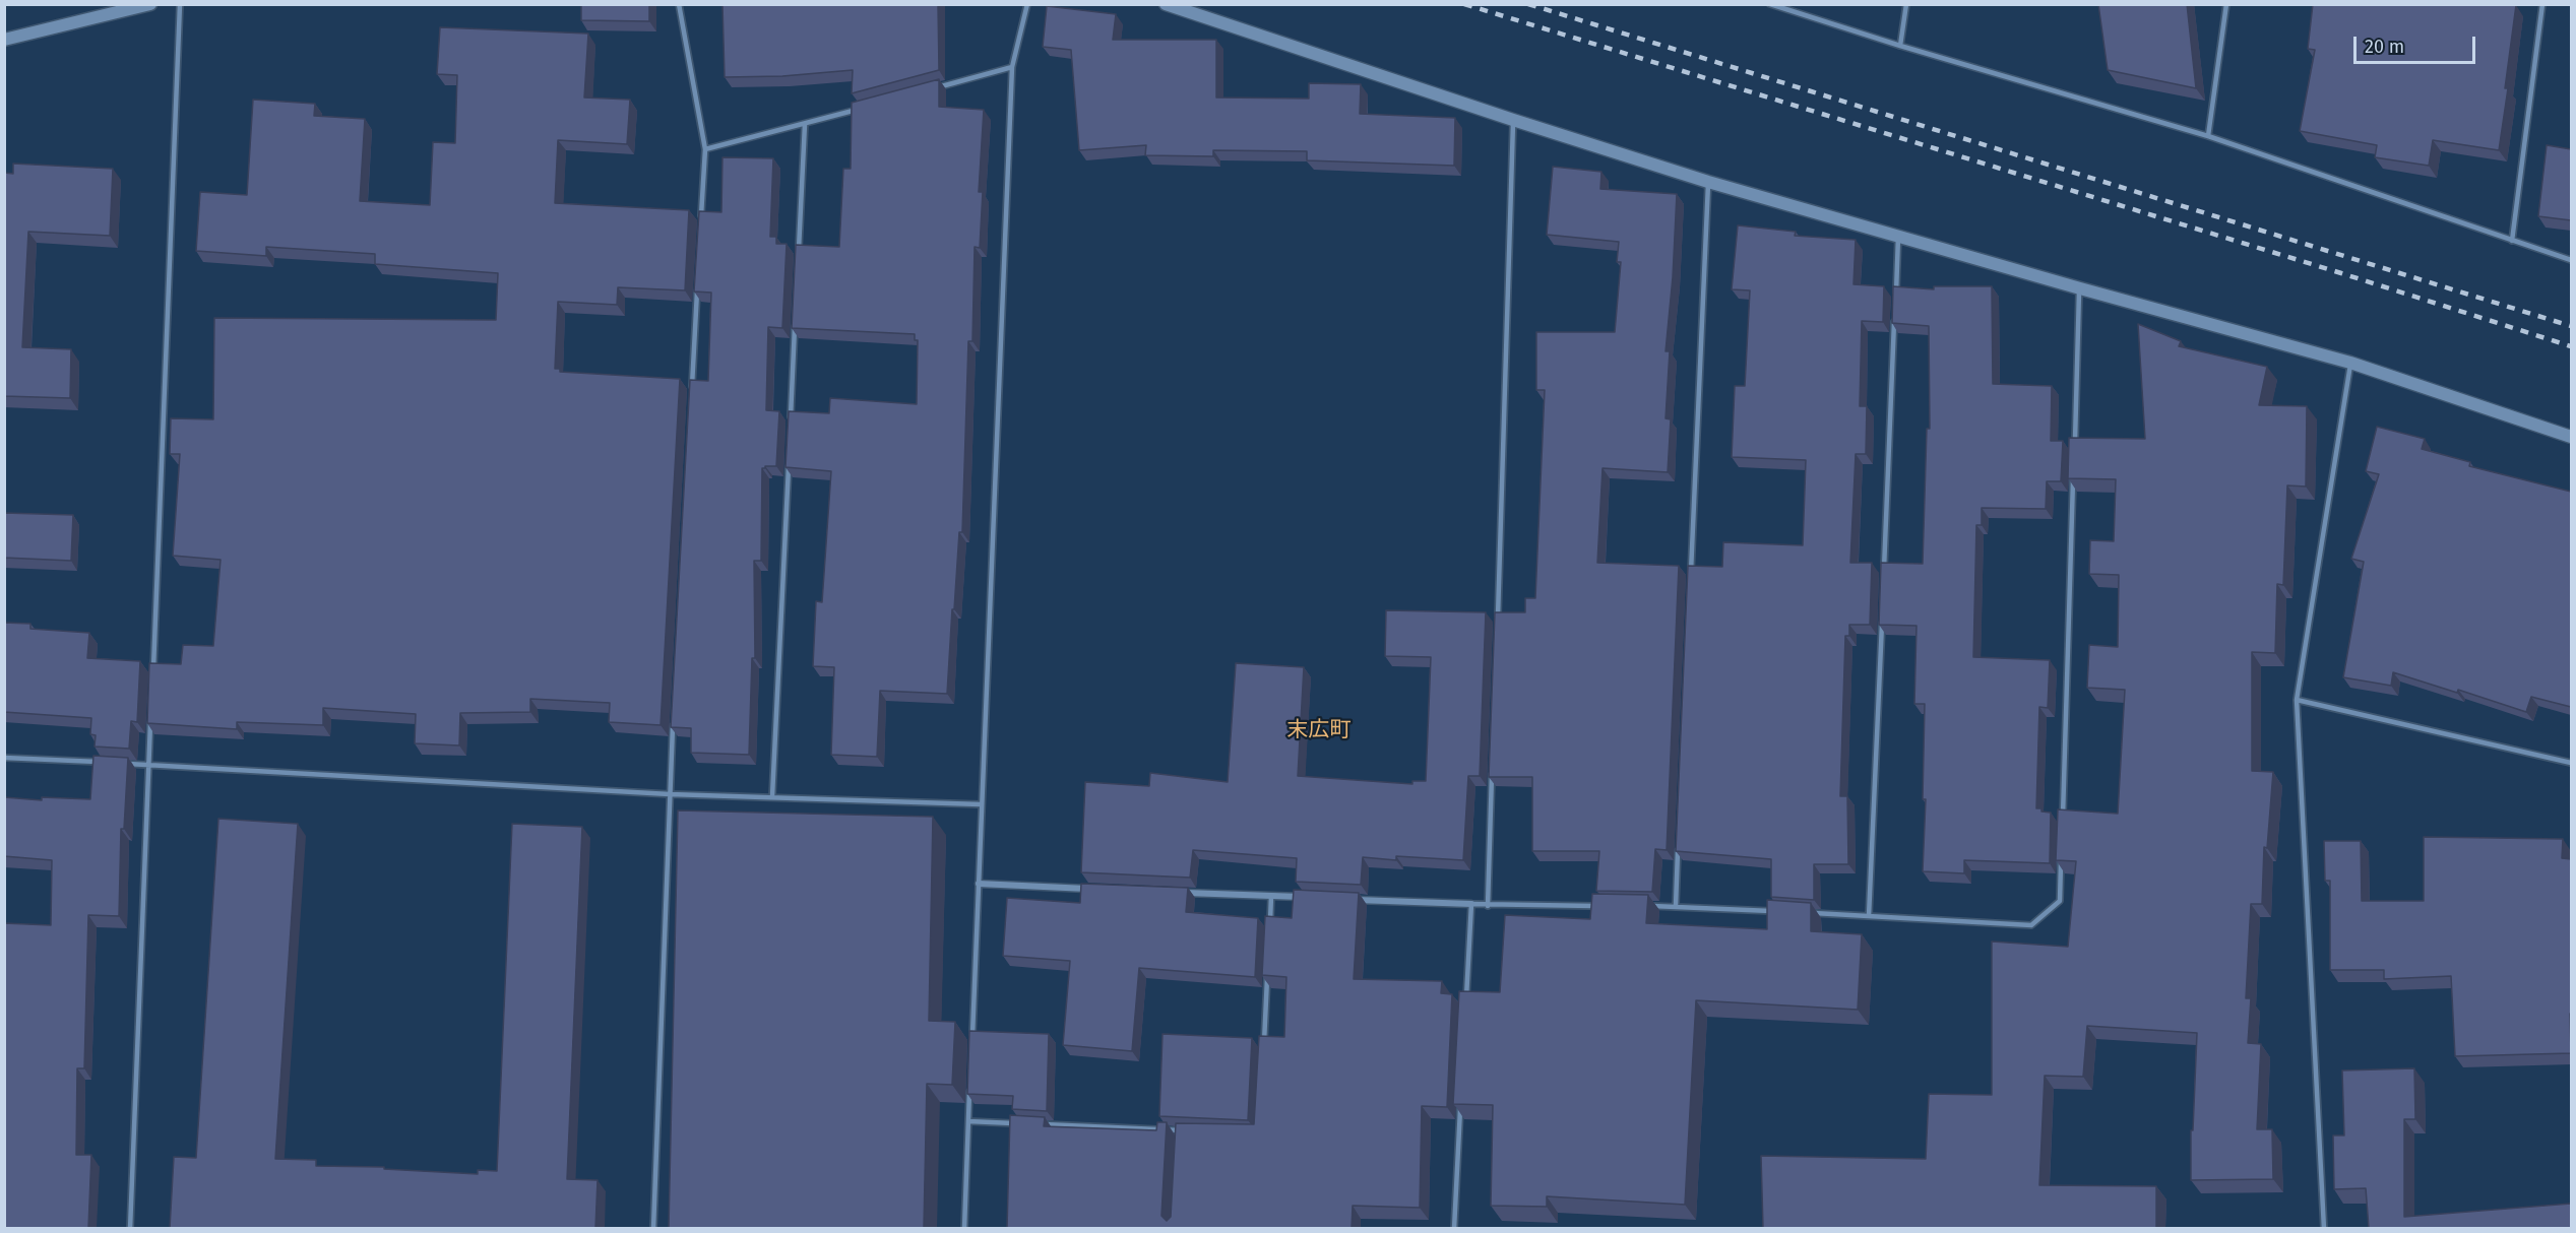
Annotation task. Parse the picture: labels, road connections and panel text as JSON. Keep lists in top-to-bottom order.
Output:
{
  "districts": ["末広町"],
  "scale_bar": "20 m"
}
